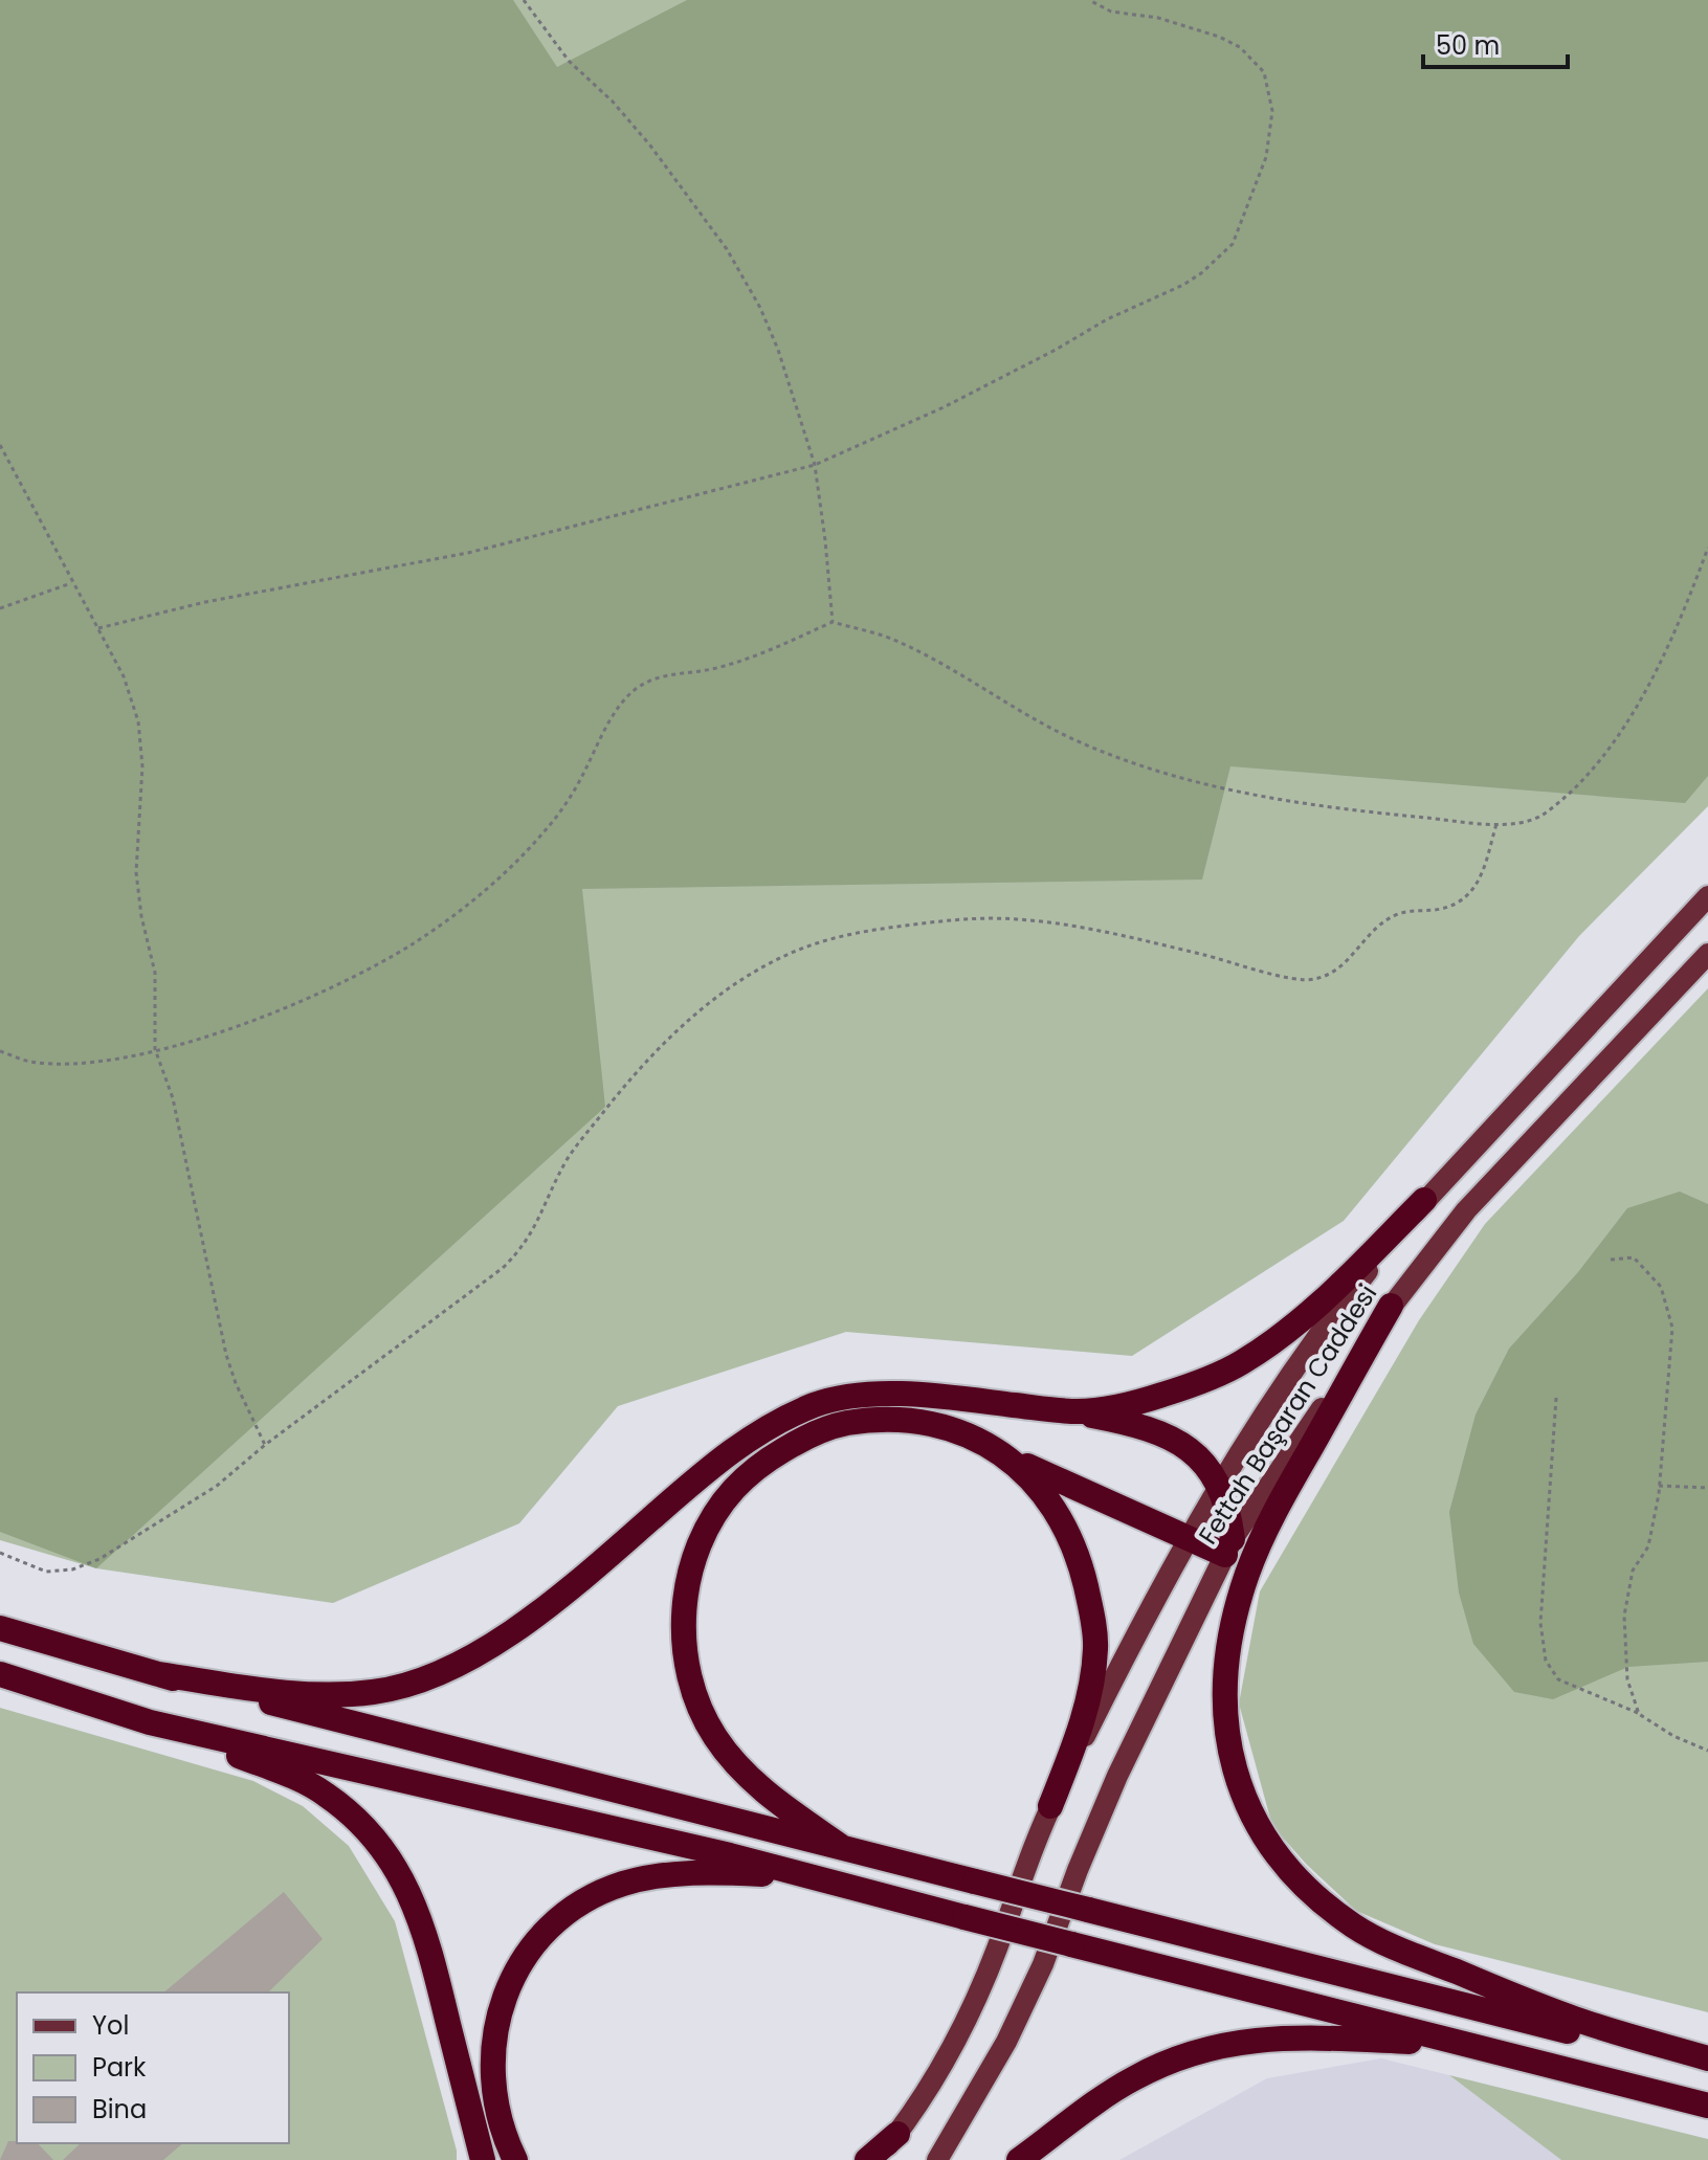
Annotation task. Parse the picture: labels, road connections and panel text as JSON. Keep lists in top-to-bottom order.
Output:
{
  "streets": {
    "main road": ["Fettah Başaran Caddesi"]
  },
  "legend": ["Yol", "Park", "Bina"],
  "scale_bar": "50 m"
}
